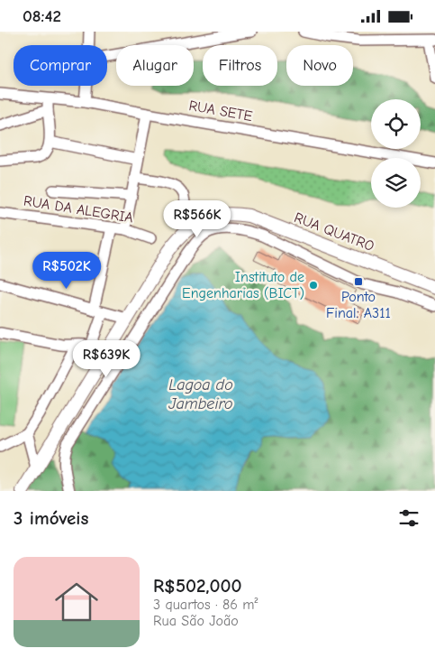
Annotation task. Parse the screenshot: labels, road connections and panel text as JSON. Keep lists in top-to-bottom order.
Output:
{
  "streets": {
    "main road": ["RUA QUATRO"],
    "street": ["RUA SETE", "RUA DA ALEGRIA"]
  },
  "water": ["Lagoa do Jambeiro"],
  "places": {
    "transit": ["Ponto Final: A311"],
    "other": ["Instituto de Engenharias (BICT)"]
  },
  "page": {
    "status": "08:42",
    "chip": [
      "Comprar",
      "Alugar",
      "Filtros",
      "Novo"
    ],
    "price": ["R$566K", "R$502K", "R$639K"],
    "heading": "3 imóveis",
    "list": [
      {
        "name": "R$502,000",
        "note": "3 quartos · 86 m² · Rua São João"
      }
    ]
  }
}
